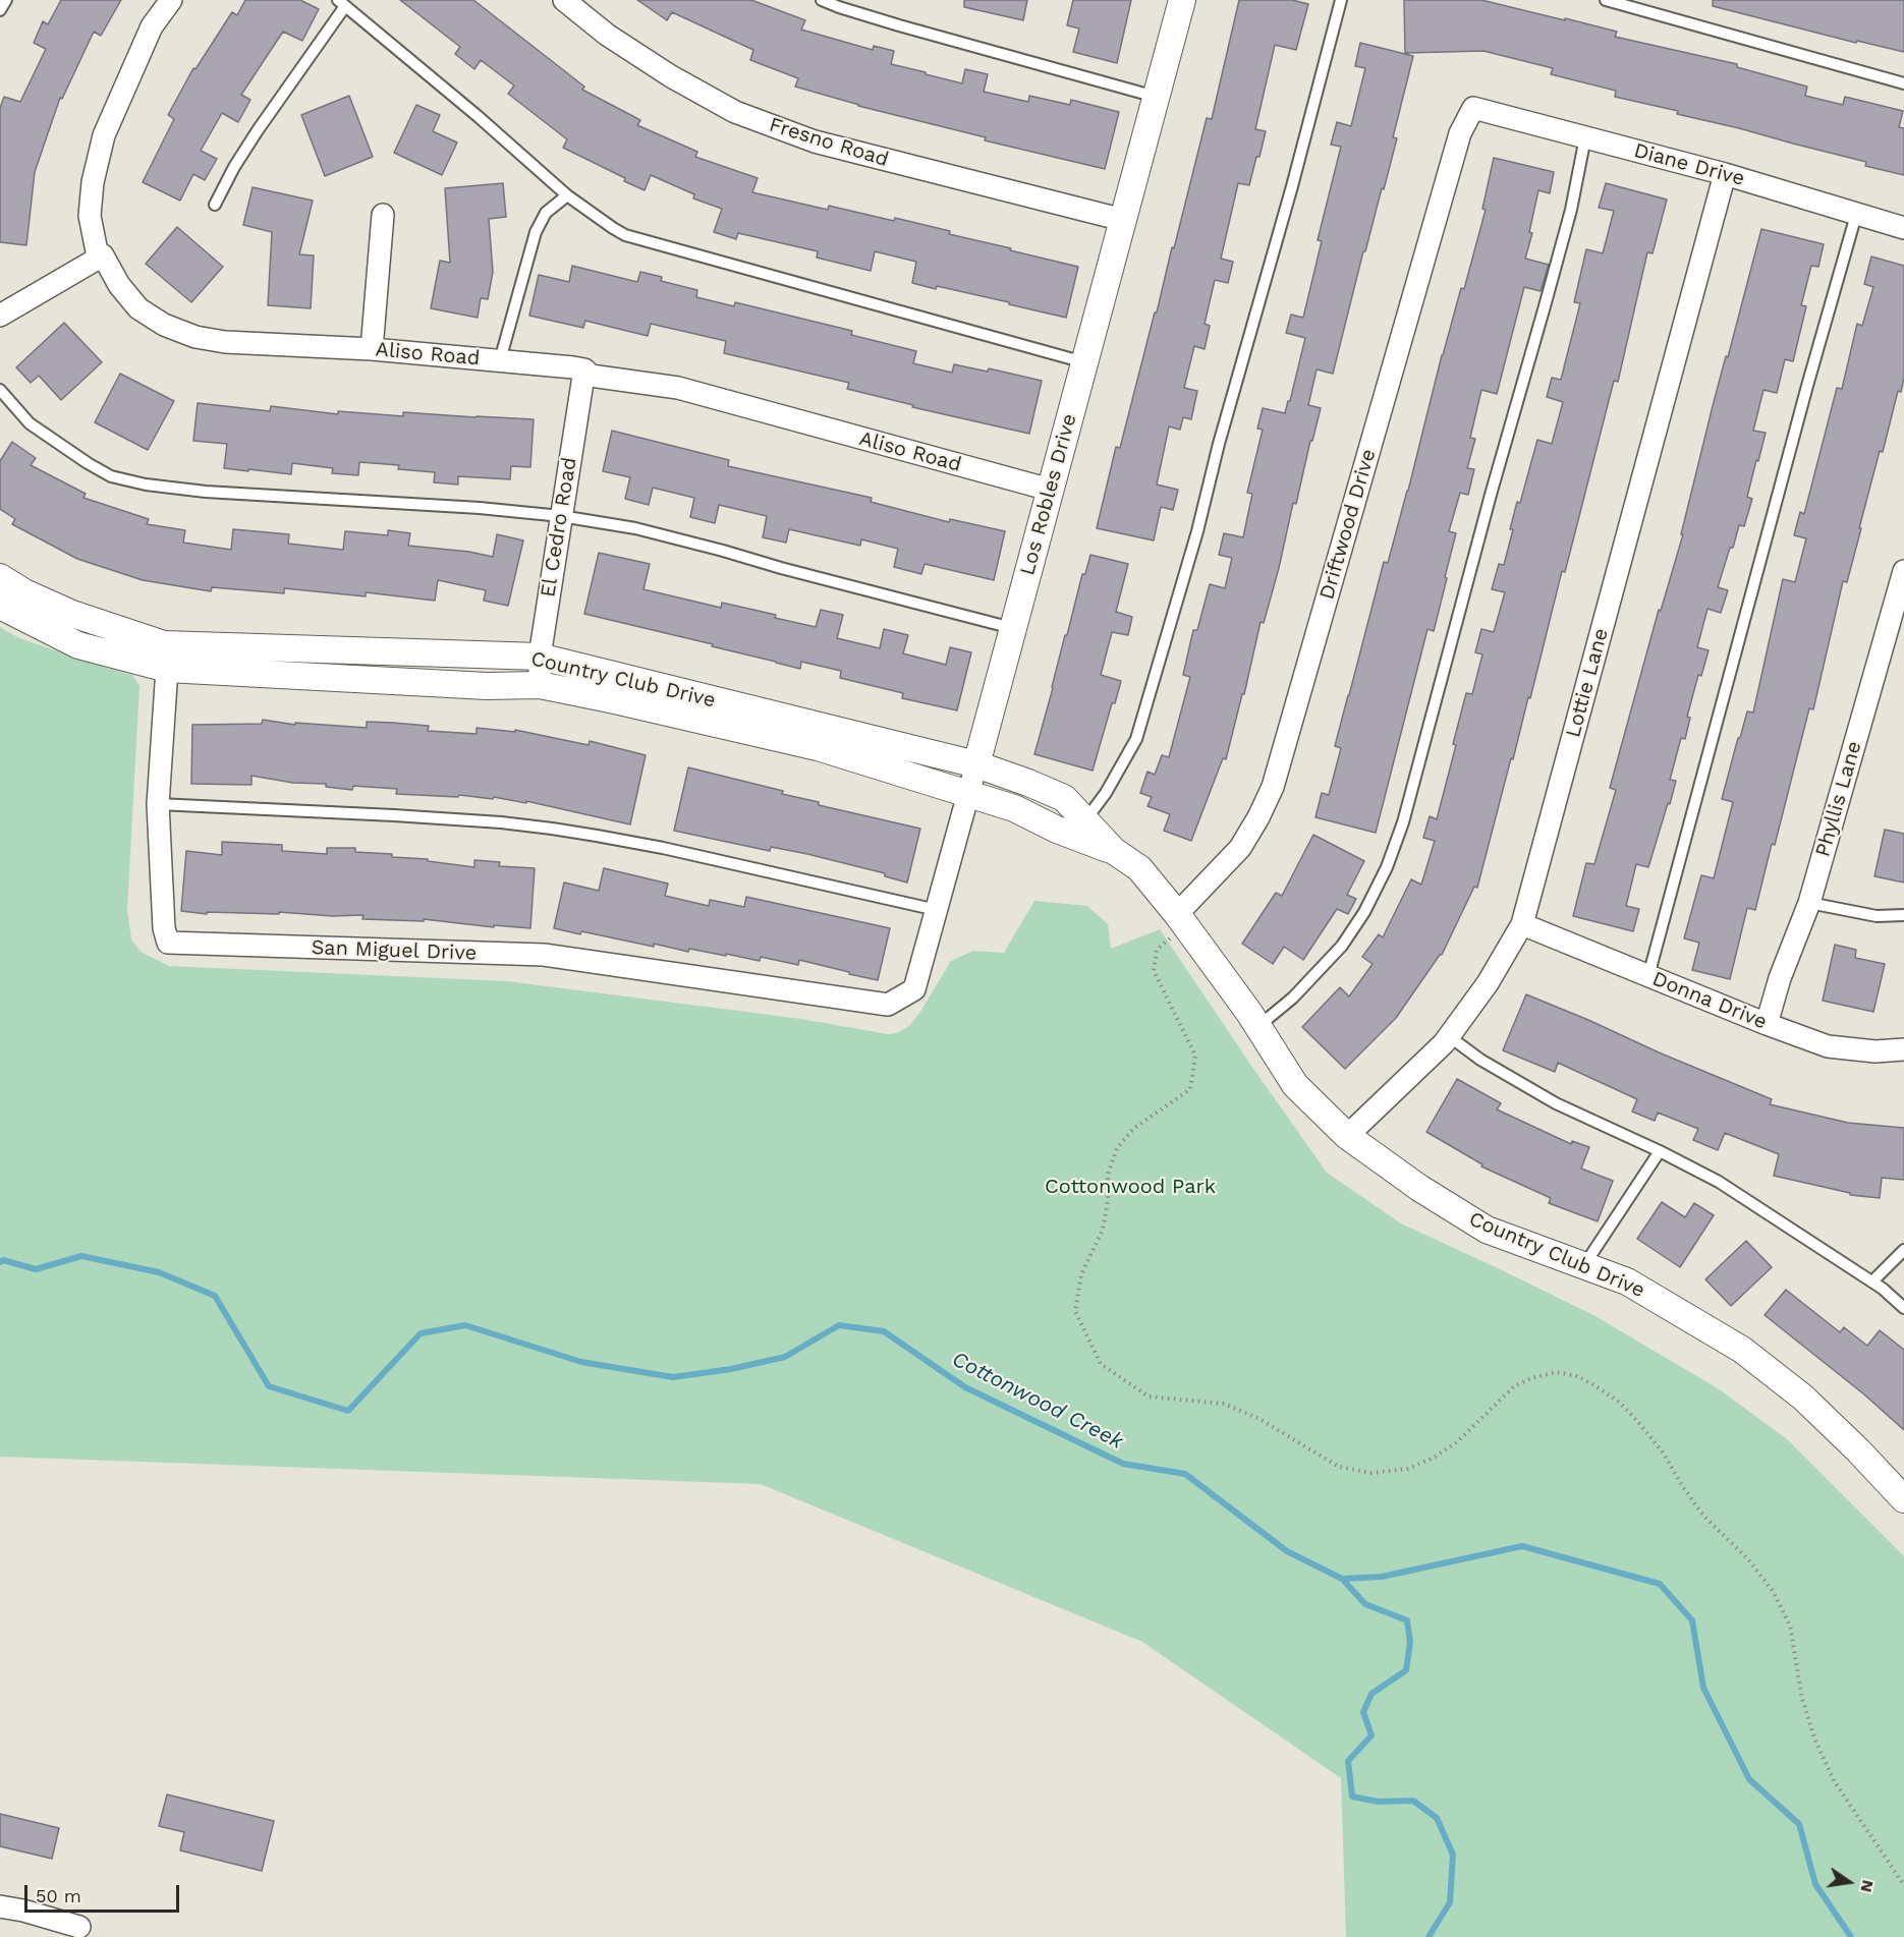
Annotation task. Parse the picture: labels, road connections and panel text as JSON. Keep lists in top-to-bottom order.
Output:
{
  "streets": {
    "street": [
      "Fresno Road",
      "Diane Drive",
      "Aliso Road",
      "Los Robles Drive",
      "Driftwood Drive",
      "El Cedro Road",
      "Country Club Drive",
      "Lottie Lane",
      "Phyllis Lane",
      "San Miguel Drive",
      "Donna Drive"
    ]
  },
  "crossings": [
    ["Fresno Road", "Los Robles Drive"],
    ["Diane Drive", "Driftwood Drive"],
    ["Diane Drive", "Lottie Lane"],
    ["Aliso Road", "Los Robles Drive"],
    ["Aliso Road", "El Cedro Road"],
    ["Los Robles Drive", "Country Club Drive"],
    ["Los Robles Drive", "San Miguel Drive"],
    ["Driftwood Drive", "Country Club Drive"],
    ["El Cedro Road", "Country Club Drive"],
    ["Country Club Drive", "Lottie Lane"],
    ["Country Club Drive", "San Miguel Drive"],
    ["Lottie Lane", "Donna Drive"],
    ["Phyllis Lane", "Donna Drive"]
  ],
  "water": ["Cottonwood Creek"],
  "parks": ["Cottonwood Park"],
  "scale_bar": "50 m",
  "north": "right"
}
